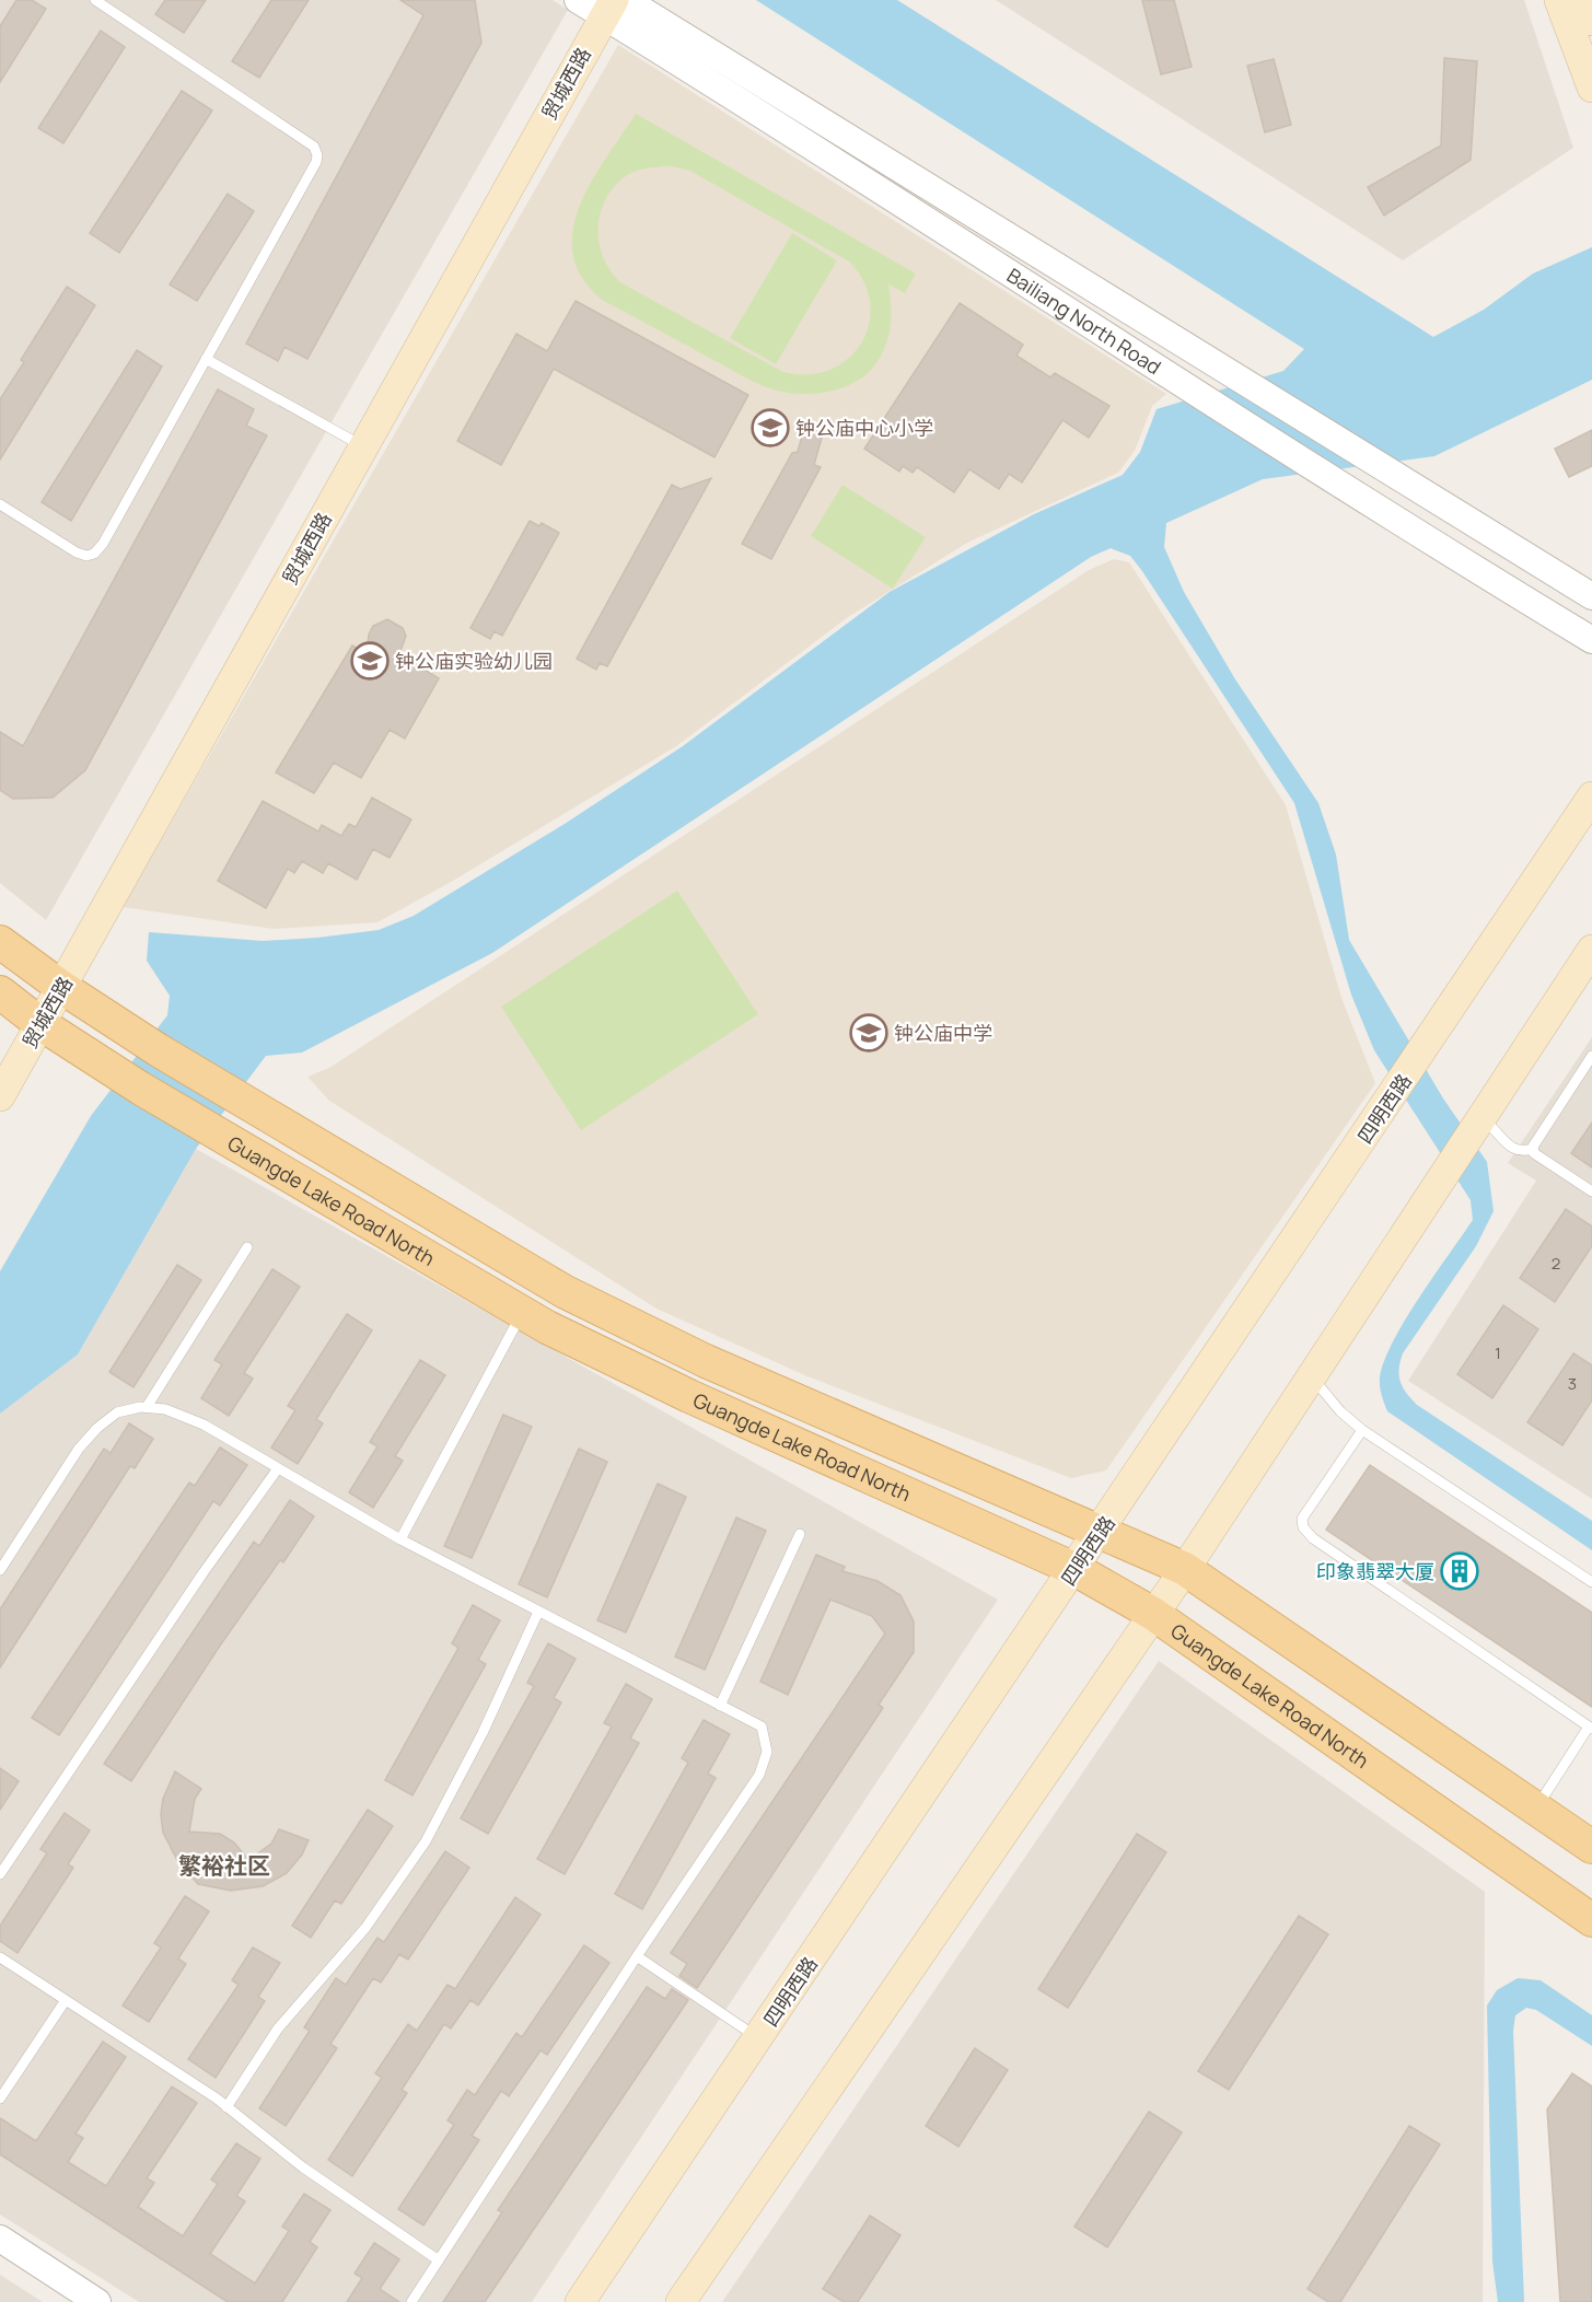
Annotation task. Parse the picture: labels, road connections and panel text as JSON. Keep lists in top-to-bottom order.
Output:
{
  "streets": {
    "main road": ["贸城西路", "四明西路", "Guangde Lake Road North"],
    "street": ["Bailiang North Road"]
  },
  "crossings": [
    ["贸城西路", "Bailiang North Road"],
    ["贸城西路", "Guangde Lake Road North"],
    ["四明西路", "Guangde Lake Road North"]
  ],
  "districts": ["繁裕社区"],
  "places": {
    "school or university": ["钟公庙中心小学", "钟公庙实验幼儿园", "钟公庙中学"],
    "building": ["印象翡翠大厦"]
  },
  "house_numbers": ["2", "1", "3"]
}
